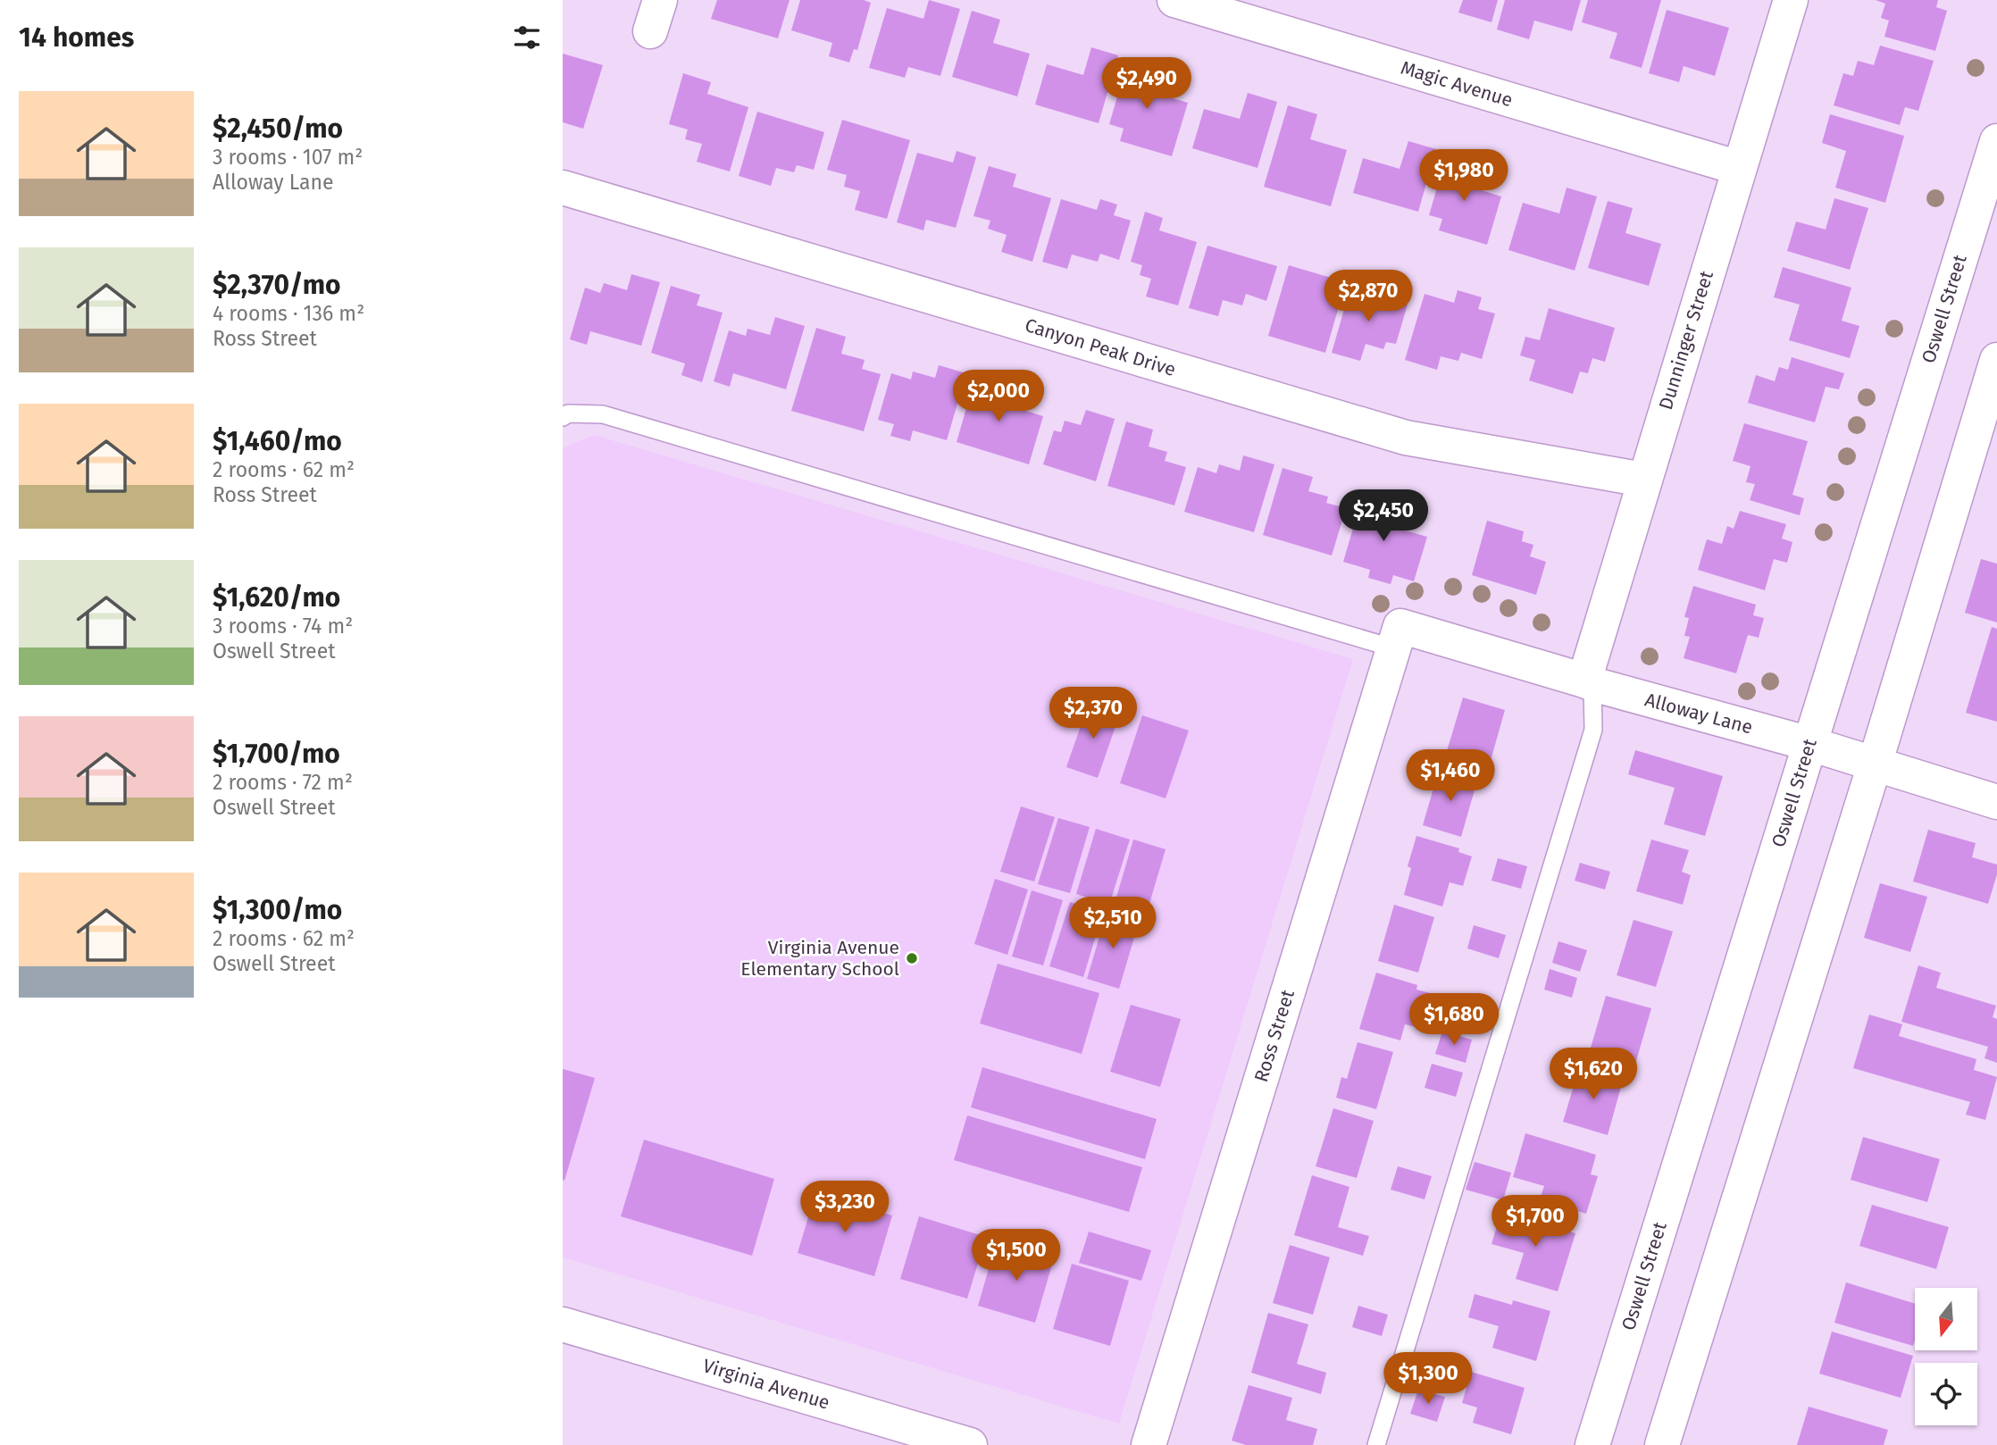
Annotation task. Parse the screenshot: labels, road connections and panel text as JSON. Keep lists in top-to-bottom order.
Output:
{
  "streets": {
    "street": [
      "Magic Avenue",
      "Oswell Street",
      "Dunninger Street",
      "Canyon Peak Drive",
      "Alloway Lane",
      "Ross Street",
      "Virginia Avenue"
    ]
  },
  "crossings": [
    ["Magic Avenue", "Dunninger Street"],
    ["Oswell Street", "Alloway Lane"],
    ["Dunninger Street", "Canyon Peak Drive"],
    ["Dunninger Street", "Alloway Lane"],
    ["Alloway Lane", "Ross Street"]
  ],
  "places": ["Virginia Avenue Elementary School"],
  "north": "bottom",
  "page": {
    "heading": "14 homes",
    "price": [
      "$2,490",
      "$1,980",
      "$2,870",
      "$2,000",
      "$2,450",
      "$2,370",
      "$1,460",
      "$2,510",
      "$1,680",
      "$1,620",
      "$3,230",
      "$1,700",
      "$1,500",
      "$1,300"
    ],
    "list": [
      {
        "name": "$2,450/mo",
        "note": "3 rooms · 107 m² · Alloway Lane"
      },
      {
        "name": "$2,370/mo",
        "note": "4 rooms · 136 m² · Ross Street"
      },
      {
        "name": "$1,460/mo",
        "note": "2 rooms · 62 m² · Ross Street"
      },
      {
        "name": "$1,620/mo",
        "note": "3 rooms · 74 m² · Oswell Street"
      },
      {
        "name": "$1,700/mo",
        "note": "2 rooms · 72 m² · Oswell Street"
      },
      {
        "name": "$1,300/mo",
        "note": "2 rooms · 62 m² · Oswell Street"
      }
    ]
  }
}
